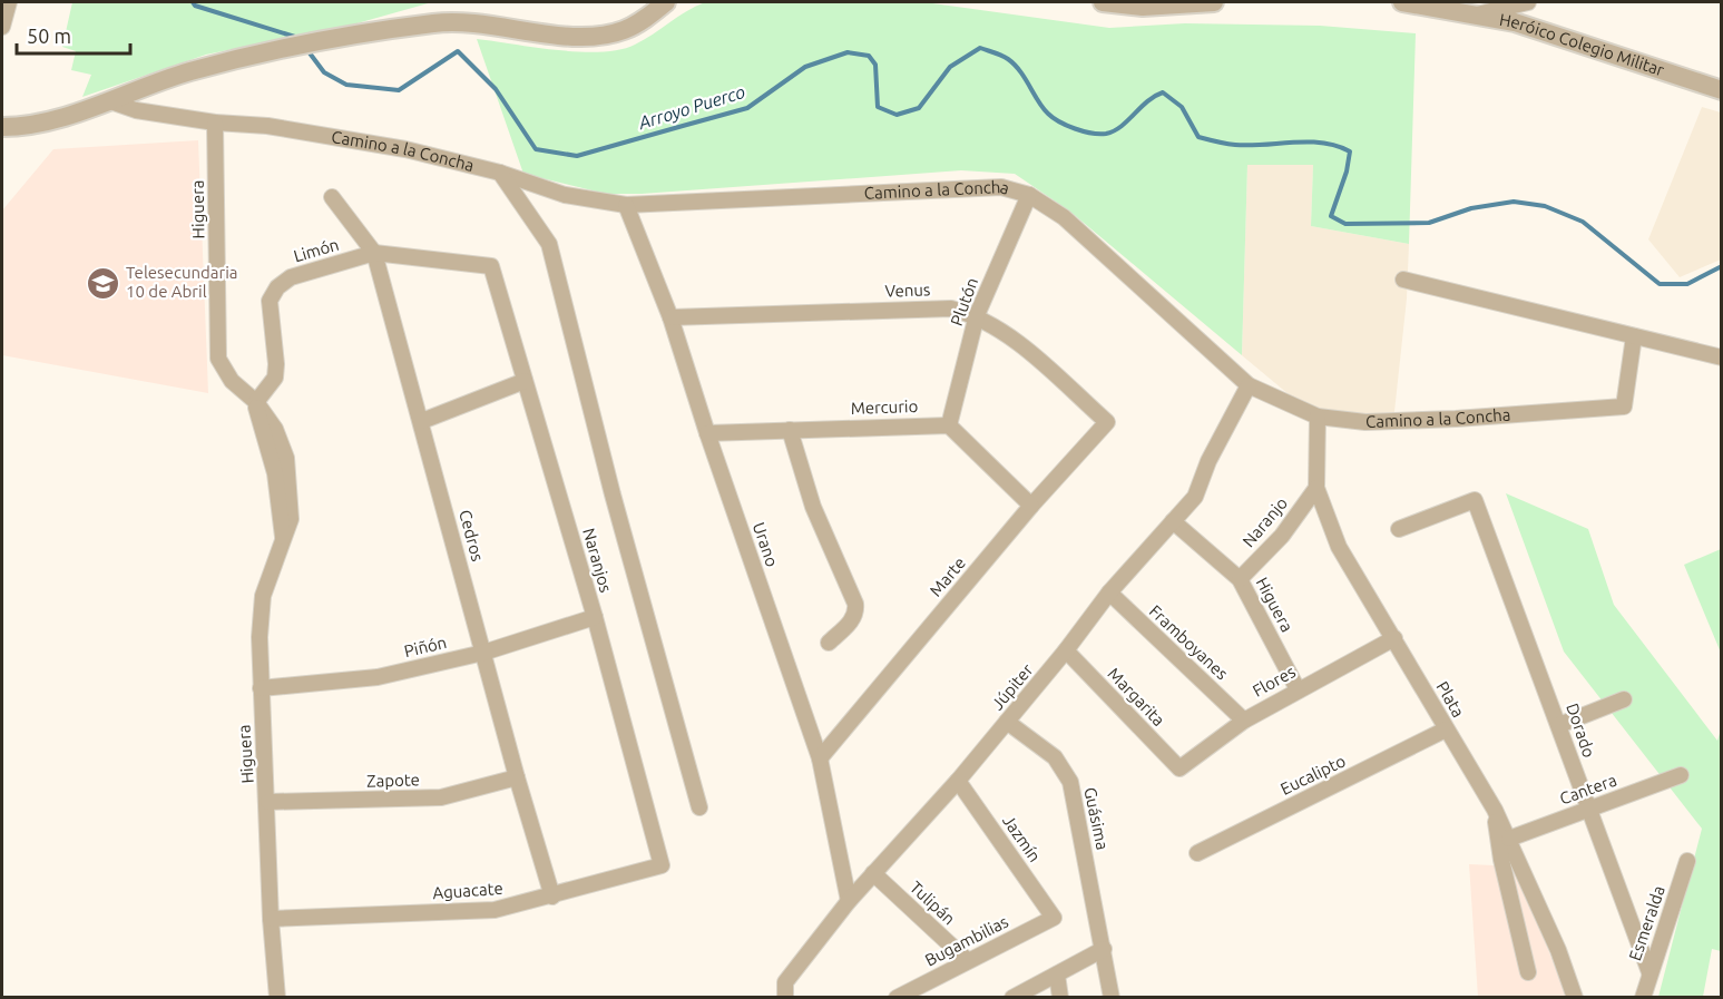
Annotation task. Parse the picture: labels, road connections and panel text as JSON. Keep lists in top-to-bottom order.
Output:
{
  "streets": {
    "street": [
      "Heróico Colegio Militar",
      "Camino a la Concha",
      "Higuera",
      "Limón",
      "Venus",
      "Plutón",
      "Mercurio",
      "Naranjo",
      "Cedros",
      "Urano",
      "Naranjos",
      "Marte",
      "Framboyanes",
      "Piñón",
      "Flores",
      "Júpiter",
      "Margarita",
      "Plata",
      "Dorado",
      "Eucalipto",
      "Zapote",
      "Cantera",
      "Guásima",
      "Jazmín",
      "Aguacate",
      "Tulipán",
      "Esmeralda",
      "Bugambilias"
    ]
  },
  "crossings": [
    ["Camino a la Concha", "Higuera"],
    ["Camino a la Concha", "Plutón"],
    ["Camino a la Concha", "Urano"],
    ["Camino a la Concha", "Júpiter"],
    ["Camino a la Concha", "Plata"],
    ["Higuera", "Limón"],
    ["Higuera", "Naranjo"],
    ["Higuera", "Piñón"],
    ["Higuera", "Flores"],
    ["Higuera", "Júpiter"],
    ["Higuera", "Zapote"],
    ["Higuera", "Aguacate"],
    ["Limón", "Cedros"],
    ["Limón", "Naranjos"],
    ["Venus", "Plutón"],
    ["Venus", "Urano"],
    ["Venus", "Marte"],
    ["Plutón", "Mercurio"],
    ["Mercurio", "Urano"],
    ["Naranjo", "Plata"],
    ["Cedros", "Piñón"],
    ["Cedros", "Zapote"],
    ["Cedros", "Aguacate"],
    ["Urano", "Marte"],
    ["Urano", "Júpiter"],
    ["Naranjos", "Piñón"],
    ["Naranjos", "Aguacate"],
    ["Framboyanes", "Flores"],
    ["Framboyanes", "Júpiter"],
    ["Flores", "Margarita"],
    ["Flores", "Plata"],
    ["Júpiter", "Margarita"],
    ["Júpiter", "Guásima"],
    ["Júpiter", "Jazmín"],
    ["Júpiter", "Tulipán"],
    ["Plata", "Eucalipto"],
    ["Plata", "Cantera"],
    ["Dorado", "Cantera"],
    ["Dorado", "Esmeralda"],
    ["Jazmín", "Bugambilias"],
    ["Tulipán", "Bugambilias"]
  ],
  "water": ["Arroyo Puerco"],
  "places": {
    "school or university": ["Telesecundaria 10 de Abril"]
  },
  "scale_bar": "50 m"
}
